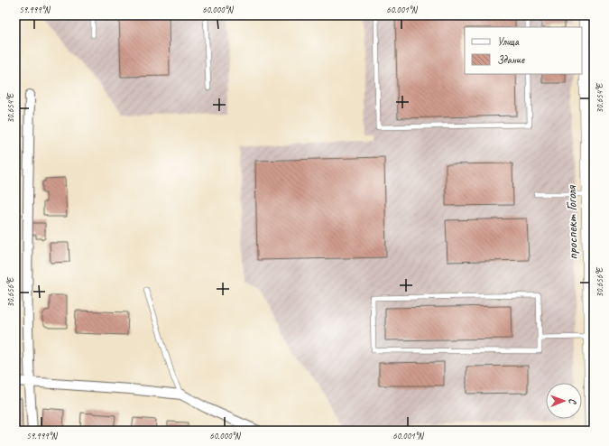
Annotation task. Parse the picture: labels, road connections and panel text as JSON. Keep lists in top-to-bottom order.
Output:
{
  "streets": {
    "street": ["проспект Гоголя"]
  },
  "legend": ["Улица", "Здание"],
  "north": "right",
  "coordinates": [
    "59.999°N",
    "60.000°N",
    "60.001°N",
    "30.654°E",
    "30.656°E"
  ]
}
